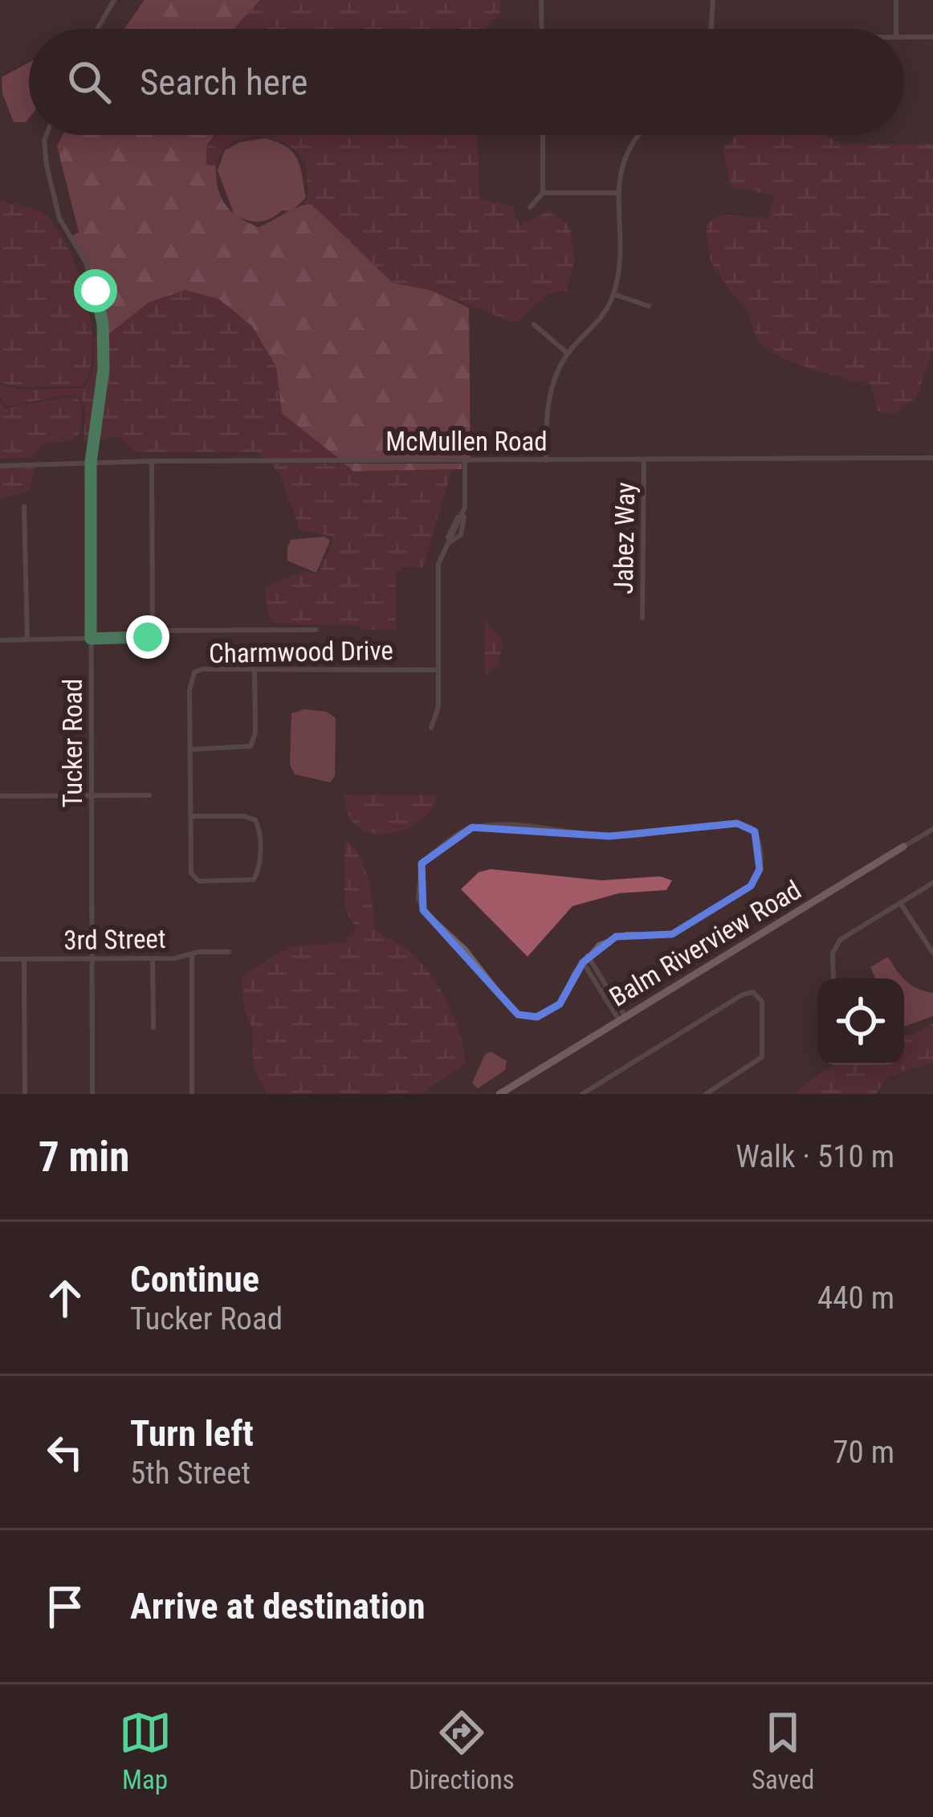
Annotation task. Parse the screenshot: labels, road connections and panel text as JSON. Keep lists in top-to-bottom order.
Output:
{
  "streets": {
    "main road": ["Balm Riverview Road"],
    "street": [
      "McMullen Road",
      "Jabez Way",
      "Charmwood Drive",
      "Tucker Road",
      "3rd Street"
    ]
  },
  "crossings": [
    ["McMullen Road", "Jabez Way"],
    ["McMullen Road", "Tucker Road"],
    ["Tucker Road", "3rd Street"]
  ],
  "page": {
    "search": "Search here",
    "heading": ["7 min", "Walk · 510 m"],
    "list": [
      ["Continue", "Tucker Road", "440 m"],
      ["Turn left", "5th Street", "70 m"],
      "Arrive at destination"
    ],
    "nav": ["Map", "Directions", "Saved"]
  }
}
